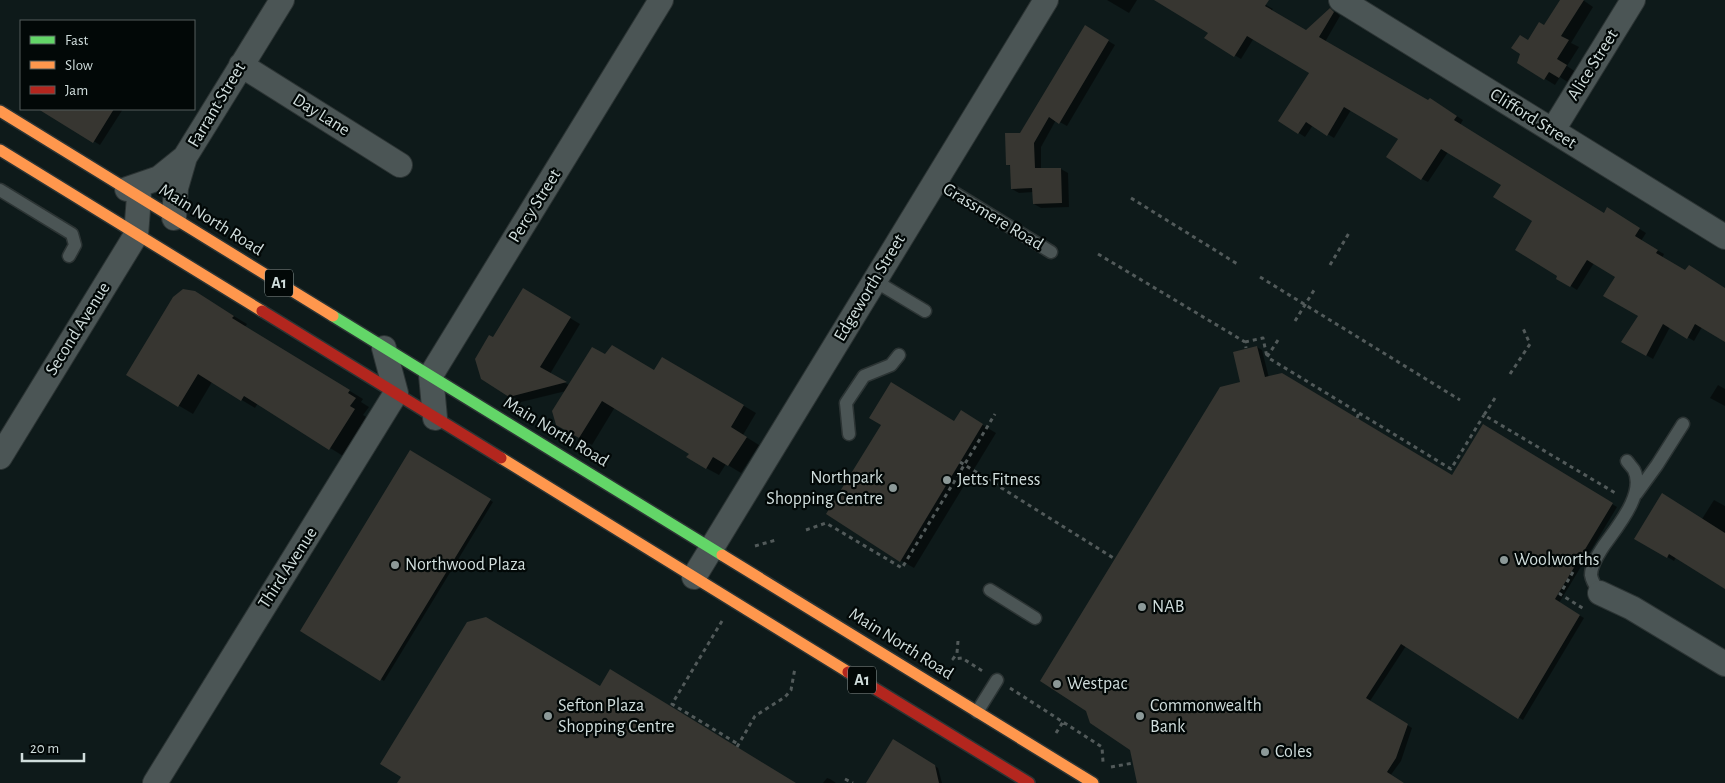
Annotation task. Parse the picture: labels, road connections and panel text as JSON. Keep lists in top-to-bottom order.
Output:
{
  "streets": {
    "highway": ["Main North Road", "A1"],
    "street": [
      "Alice Street",
      "Farrant Street",
      "Day Lane",
      "Clifford Street",
      "Percy Street",
      "Edgeworth Street",
      "Second Avenue",
      "Third Avenue"
    ],
    "lane": ["Grassmere Road"]
  },
  "crossings": [
    ["Alice Street", "Clifford Street"],
    ["Farrant Street", "Day Lane"],
    ["Farrant Street", "Main North Road"],
    ["Percy Street", "Main North Road"],
    ["Grassmere Road", "Edgeworth Street"],
    ["Main North Road", "Edgeworth Street"],
    ["Main North Road", "Second Avenue"],
    ["A1", "Edgeworth Street"],
    ["A1", "Second Avenue"],
    ["A1", "Third Avenue"]
  ],
  "places": [
    "Jetts Fitness",
    "Northpark Shopping Centre",
    "Woolworths",
    "Northwood Plaza",
    "NAB",
    "Westpac",
    "Sefton Plaza Shopping Centre",
    "Commonwealth Bank",
    "Coles"
  ],
  "legend": ["Fast", "Slow", "Jam"],
  "scale_bar": "20 m"
}
